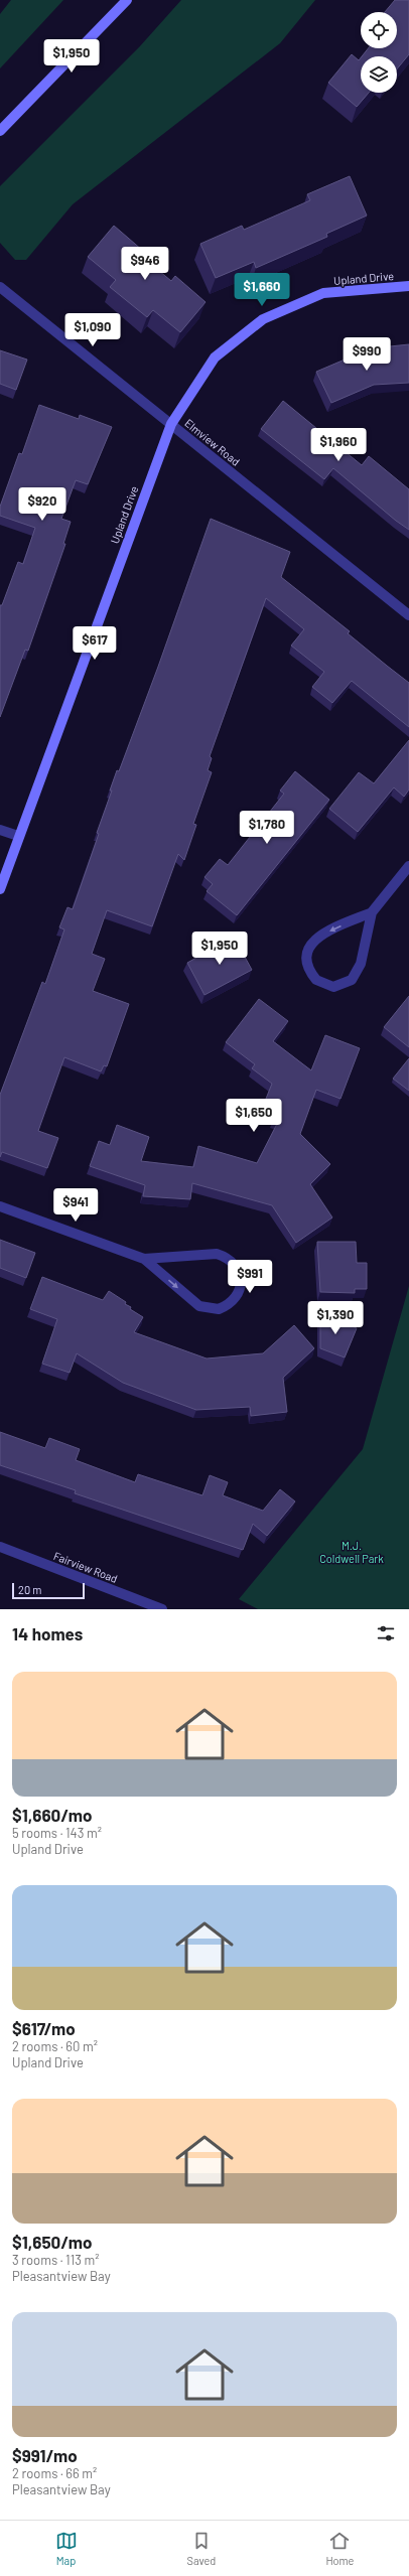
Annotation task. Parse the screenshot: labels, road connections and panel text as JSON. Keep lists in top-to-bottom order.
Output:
{
  "streets": {
    "street": ["Upland Drive", "Elmview Road", "Fairview Road"]
  },
  "crossings": [
    ["Upland Drive", "Elmview Road"]
  ],
  "parks": ["M.J. Coldwell Park"],
  "scale_bar": "20 m",
  "page": {
    "price": [
      "$1,950",
      "$946",
      "$1,660",
      "$1,090",
      "$990",
      "$1,960",
      "$920",
      "$617",
      "$1,780",
      "$1,950",
      "$1,650",
      "$941",
      "$991",
      "$1,390"
    ],
    "scale": "20 m",
    "heading": "14 homes",
    "list": [
      {
        "name": "$1,660/mo",
        "note": "5 rooms · 143 m² · Upland Drive"
      },
      {
        "name": "$617/mo",
        "note": "2 rooms · 60 m² · Upland Drive"
      },
      {
        "name": "$1,650/mo",
        "note": "3 rooms · 113 m² · Pleasantview Bay"
      },
      {
        "name": "$991/mo",
        "note": "2 rooms · 66 m² · Pleasantview Bay"
      }
    ],
    "tabs": ["Map", "Saved", "Home"]
  }
}
